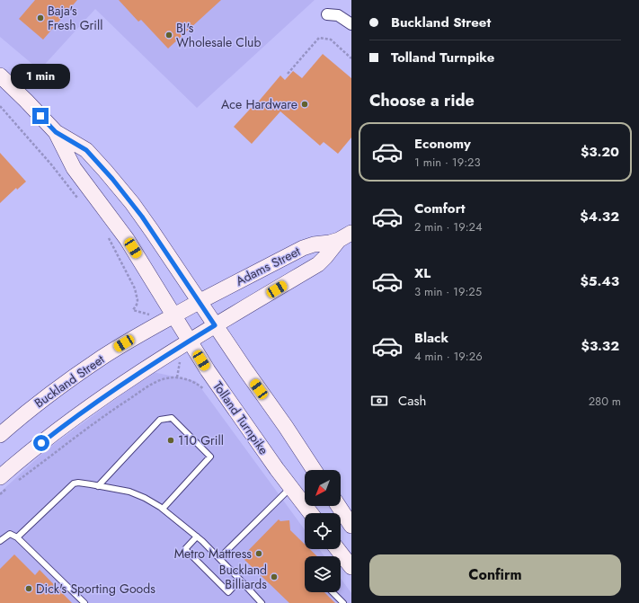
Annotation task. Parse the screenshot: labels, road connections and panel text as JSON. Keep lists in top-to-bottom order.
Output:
{
  "streets": {
    "main road": ["Adams Street", "Buckland Street", "Tolland Turnpike"]
  },
  "crossings": [
    ["Adams Street", "Buckland Street"],
    ["Adams Street", "Tolland Turnpike"],
    ["Buckland Street", "Tolland Turnpike"]
  ],
  "places": [
    "Baja's Fresh Grill",
    "BJ's Wholesale Club",
    "Ace Hardware",
    "110 Grill",
    "Metro Mattress",
    "Buckland Billiards",
    "Dick's Sporting Goods"
  ],
  "north": "bottom left",
  "page": {
    "banner": ["Buckland Street", "Tolland Turnpike"],
    "bubble": "1 min",
    "heading": "Choose a ride",
    "list": [
      {
        "name": "Economy",
        "note": "1 min · 19:23",
        "value": "$3.20"
      },
      {
        "name": "Comfort",
        "note": "2 min · 19:24",
        "value": "$4.32"
      },
      {
        "name": "XL",
        "note": "3 min · 19:25",
        "value": "$5.43"
      },
      {
        "name": "Black",
        "note": "4 min · 19:26",
        "value": "$3.32"
      }
    ],
    "pay": ["Cash", "280 m"],
    "buttons": "Confirm"
  }
}
